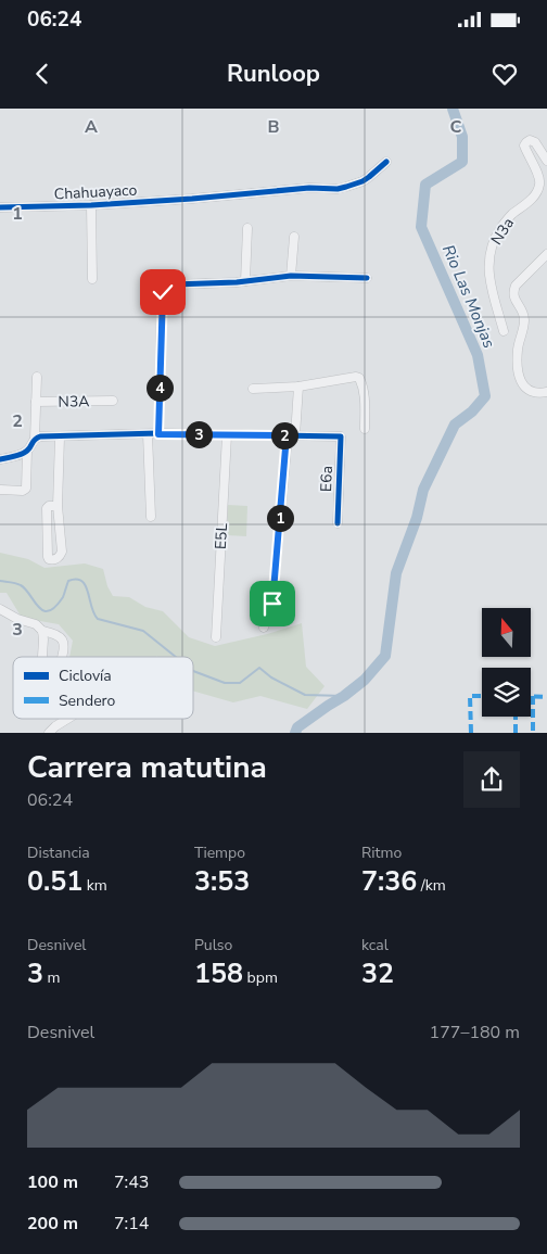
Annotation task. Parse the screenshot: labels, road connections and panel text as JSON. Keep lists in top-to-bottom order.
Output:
{
  "streets": {
    "street": [
      "Chahuayaco",
      "N3a",
      "N3A",
      "E6a",
      "E5L"
    ]
  },
  "water": ["Rio Las Monjas"],
  "legend": ["Ciclovía", "Sendero"],
  "north": "top",
  "page": {
    "status": "06:24",
    "header": "Runloop",
    "pins": [
      "4",
      "3",
      "2",
      "1"
    ],
    "heading": ["Carrera matutina", "06:24"],
    "stats": [
      ["Distancia", "0.51 km"],
      ["Tiempo", "3:53"],
      ["Ritmo", "7:36 /km"],
      ["Desnivel", "3 m"],
      ["Pulso", "158 bpm"],
      ["kcal", "32"]
    ],
    "chart": ["Desnivel", "177–180 m"],
    "list": [
      {
        "name": "100 m",
        "note": "7:43"
      },
      {
        "name": "200 m",
        "note": "7:14"
      }
    ]
  },
  "grid": {
    "columns": ["A", "B", "C"],
    "rows": ["1", "2", "3"]
  }
}
